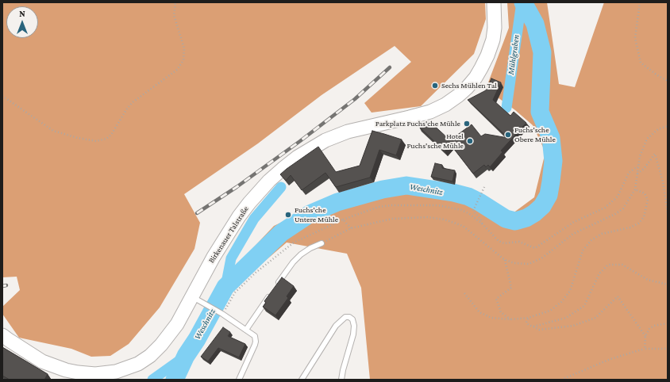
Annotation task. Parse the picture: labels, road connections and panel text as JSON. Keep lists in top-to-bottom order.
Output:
{
  "streets": {
    "main road": ["Birkenauer Talstraße"]
  },
  "water": ["Mühlgraben", "Weschnitz"],
  "places": [
    "Sechs Mühlen Tal",
    "Parkplatz Fuchs'che Mühle",
    "Fuchs'sche Obere Mühle",
    "Hotel Fuchs'sche Mühle",
    "Fuchs'che Untere Mühle"
  ],
  "north": "top"
}
